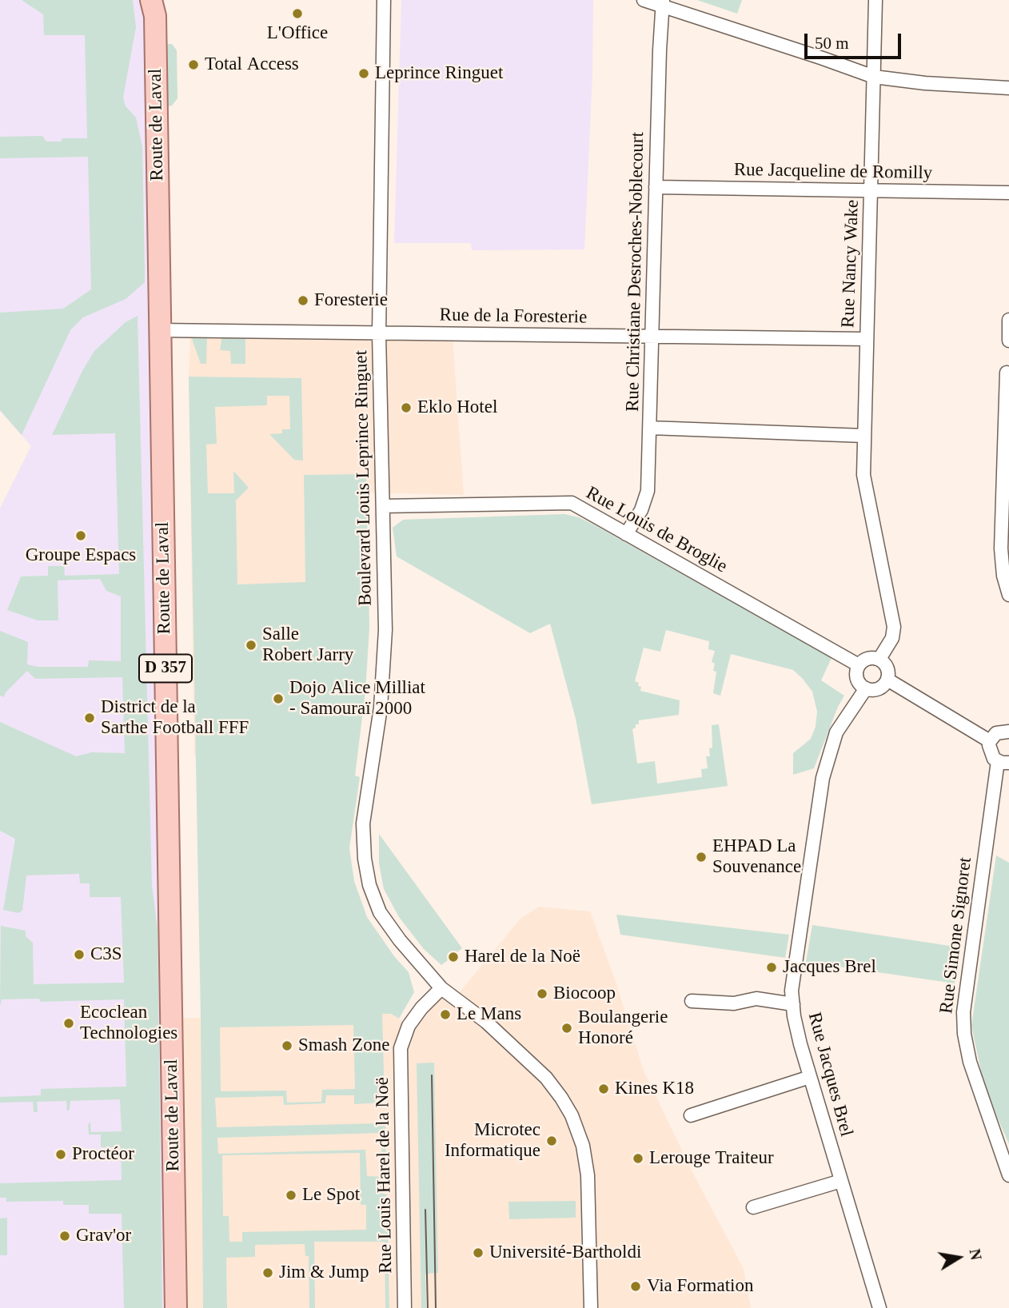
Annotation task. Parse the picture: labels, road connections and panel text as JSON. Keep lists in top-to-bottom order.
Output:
{
  "streets": {
    "main road": ["Route de Laval", "D 357"],
    "street": [
      "Rue Jacqueline de Romilly",
      "Rue Nancy Wake",
      "Rue Christiane Desroches-Noblecourt",
      "Rue de la Foresterie",
      "Boulevard Louis Leprince Ringuet",
      "Rue Louis de Broglie",
      "Rue Simone Signoret",
      "Rue Jacques Brel",
      "Rue Louis Harel de la Noë"
    ]
  },
  "crossings": [
    ["Route de Laval", "Rue de la Foresterie"],
    ["Rue Jacqueline de Romilly", "Rue Nancy Wake"],
    ["Rue Jacqueline de Romilly", "Rue Christiane Desroches-Noblecourt"],
    ["Rue Nancy Wake", "Rue de la Foresterie"],
    ["Rue Nancy Wake", "Rue Louis de Broglie"],
    ["Rue Nancy Wake", "Rue Jacques Brel"],
    ["Rue Christiane Desroches-Noblecourt", "Rue de la Foresterie"],
    ["Rue Christiane Desroches-Noblecourt", "Rue Louis de Broglie"],
    ["Rue de la Foresterie", "Boulevard Louis Leprince Ringuet"],
    ["Boulevard Louis Leprince Ringuet", "Rue Louis de Broglie"],
    ["Boulevard Louis Leprince Ringuet", "Rue Louis Harel de la Noë"],
    ["Rue Louis de Broglie", "Rue Jacques Brel"]
  ],
  "places": [
    "L'Office",
    "Total Access",
    "Leprince Ringuet",
    "Foresterie",
    "Eklo Hotel",
    "Groupe Espacs",
    "Salle Robert Jarry",
    "Dojo Alice Milliat - Samouraï 2000",
    "District de la Sarthe Football FFF",
    "EHPAD La Souvenance",
    "C3S",
    "Harel de la Noë",
    "Jacques Brel",
    "Biocoop",
    "Le Mans",
    "Ecoclean Technologies",
    "Boulangerie Honoré",
    "Smash Zone",
    "Kines K18",
    "Microtec Informatique",
    "Proctéor",
    "Lerouge Traiteur",
    "Le Spot",
    "Grav'or",
    "Université-Bartholdi",
    "Jim & Jump",
    "Via Formation"
  ],
  "scale_bar": "50 m",
  "north": "right"
}
